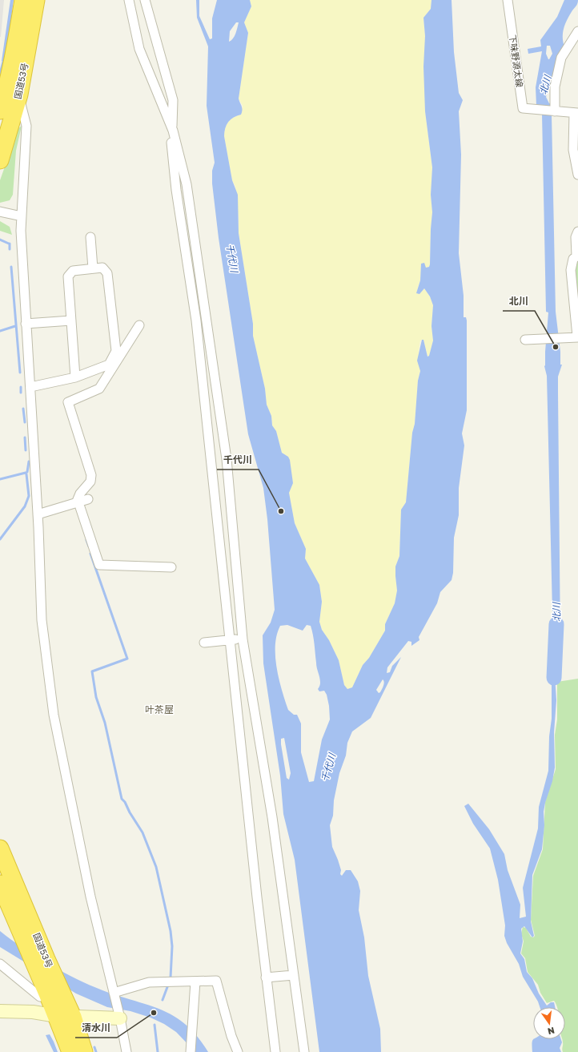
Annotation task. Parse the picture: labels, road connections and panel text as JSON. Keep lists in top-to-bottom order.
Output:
{
  "streets": {
    "highway": ["国道53号"],
    "street": ["下味野源太線"]
  },
  "districts": ["叶茶屋"],
  "water": ["北川", "千代川"],
  "places": ["北川", "千代川", "清水川"],
  "north": "bottom"
}
